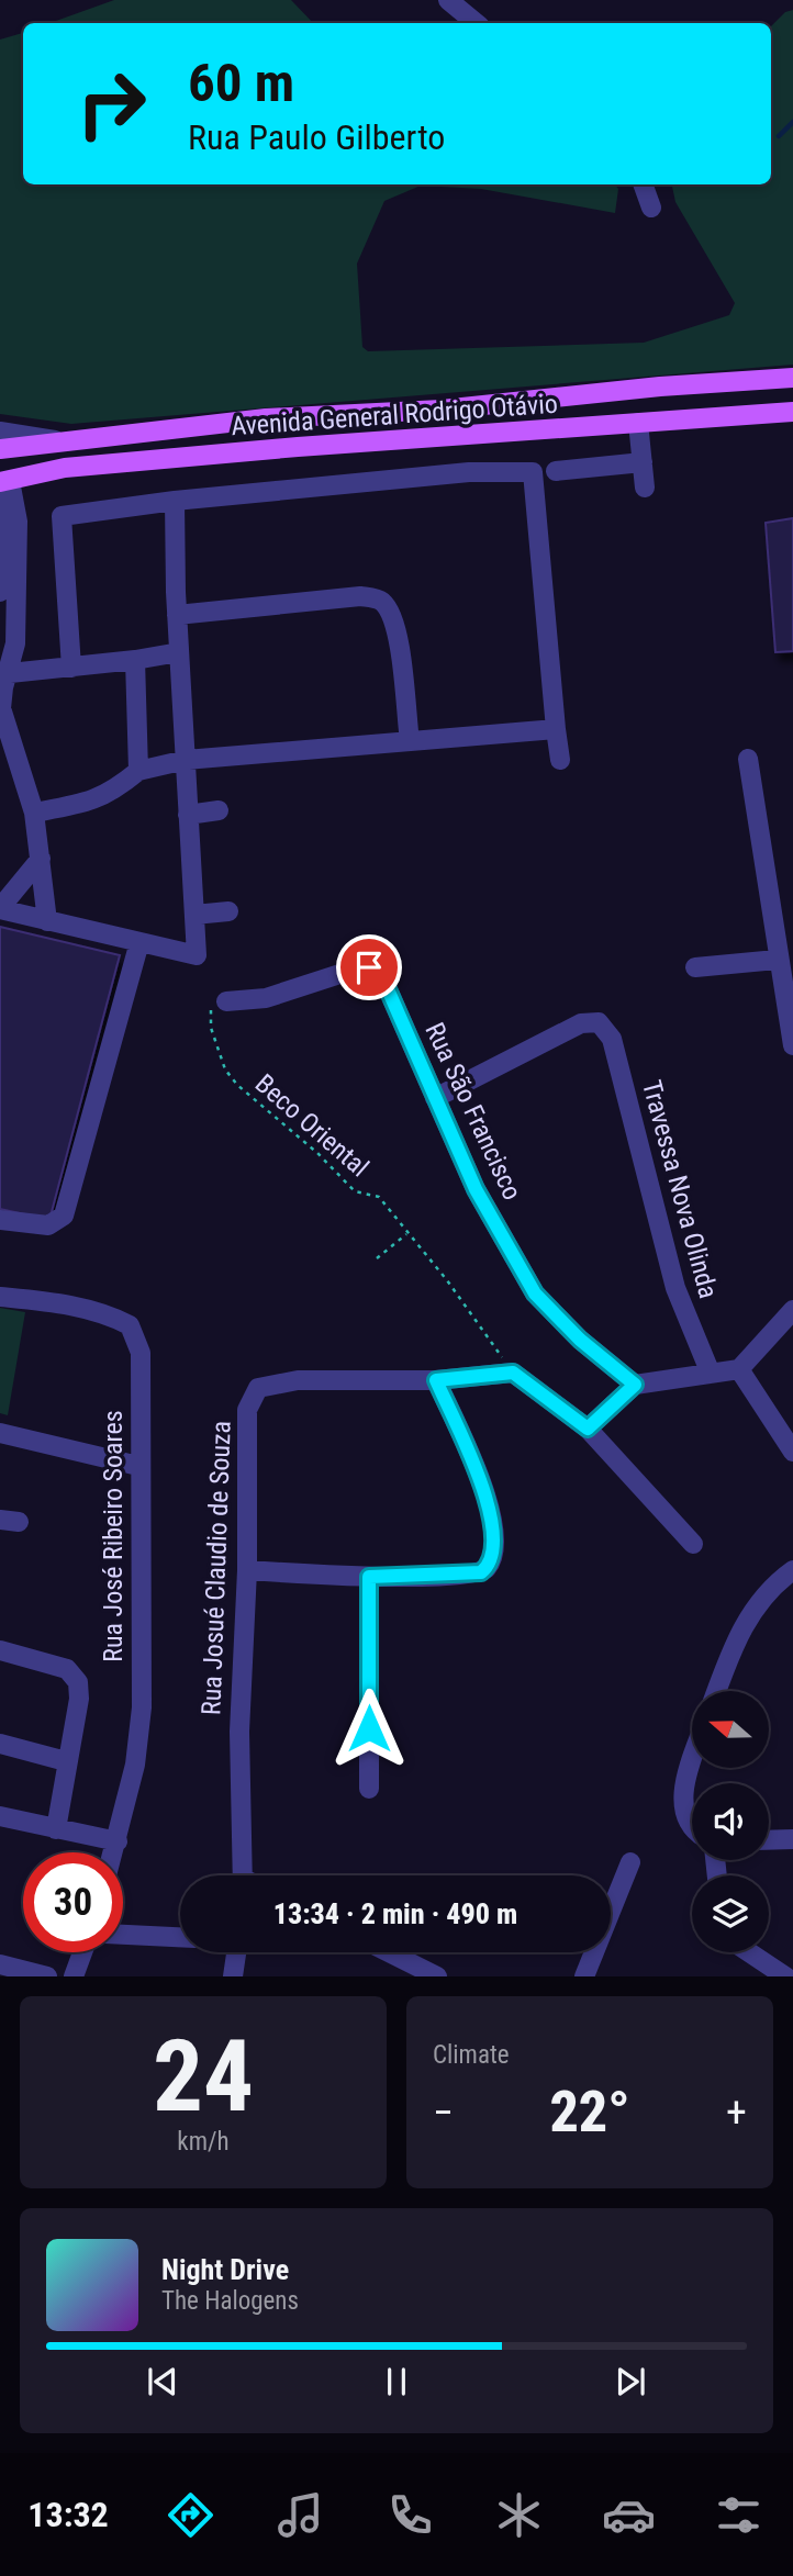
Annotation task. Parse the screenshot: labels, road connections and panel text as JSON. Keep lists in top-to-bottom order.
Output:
{
  "streets": {
    "main road": ["Avenida General Rodrigo Otávio"],
    "street": [
      "Rua São Francisco",
      "Travessa Nova Olinda",
      "Rua José Ribeiro Soares",
      "Rua Josué Claudio de Souza"
    ],
    "path": ["Beco Oriental"]
  },
  "crossings": [
    ["Rua São Francisco", "Beco Oriental"],
    ["Rua São Francisco", "Travessa Nova Olinda"],
    ["Beco Oriental", "Rua Josué Claudio de Souza"]
  ],
  "north": "left",
  "page": {
    "turn": ["60 m", "Rua Paulo Gilberto"],
    "limit": "30",
    "trip": "13:34 · 2 min · 490 m",
    "tile": [
      ["24", "km/h"],
      "Climate"
    ],
    "heat": ["−", "22°", "+"],
    "song": ["Night Drive", "The Halogens"],
    "tabs": "13:32"
  }
}
